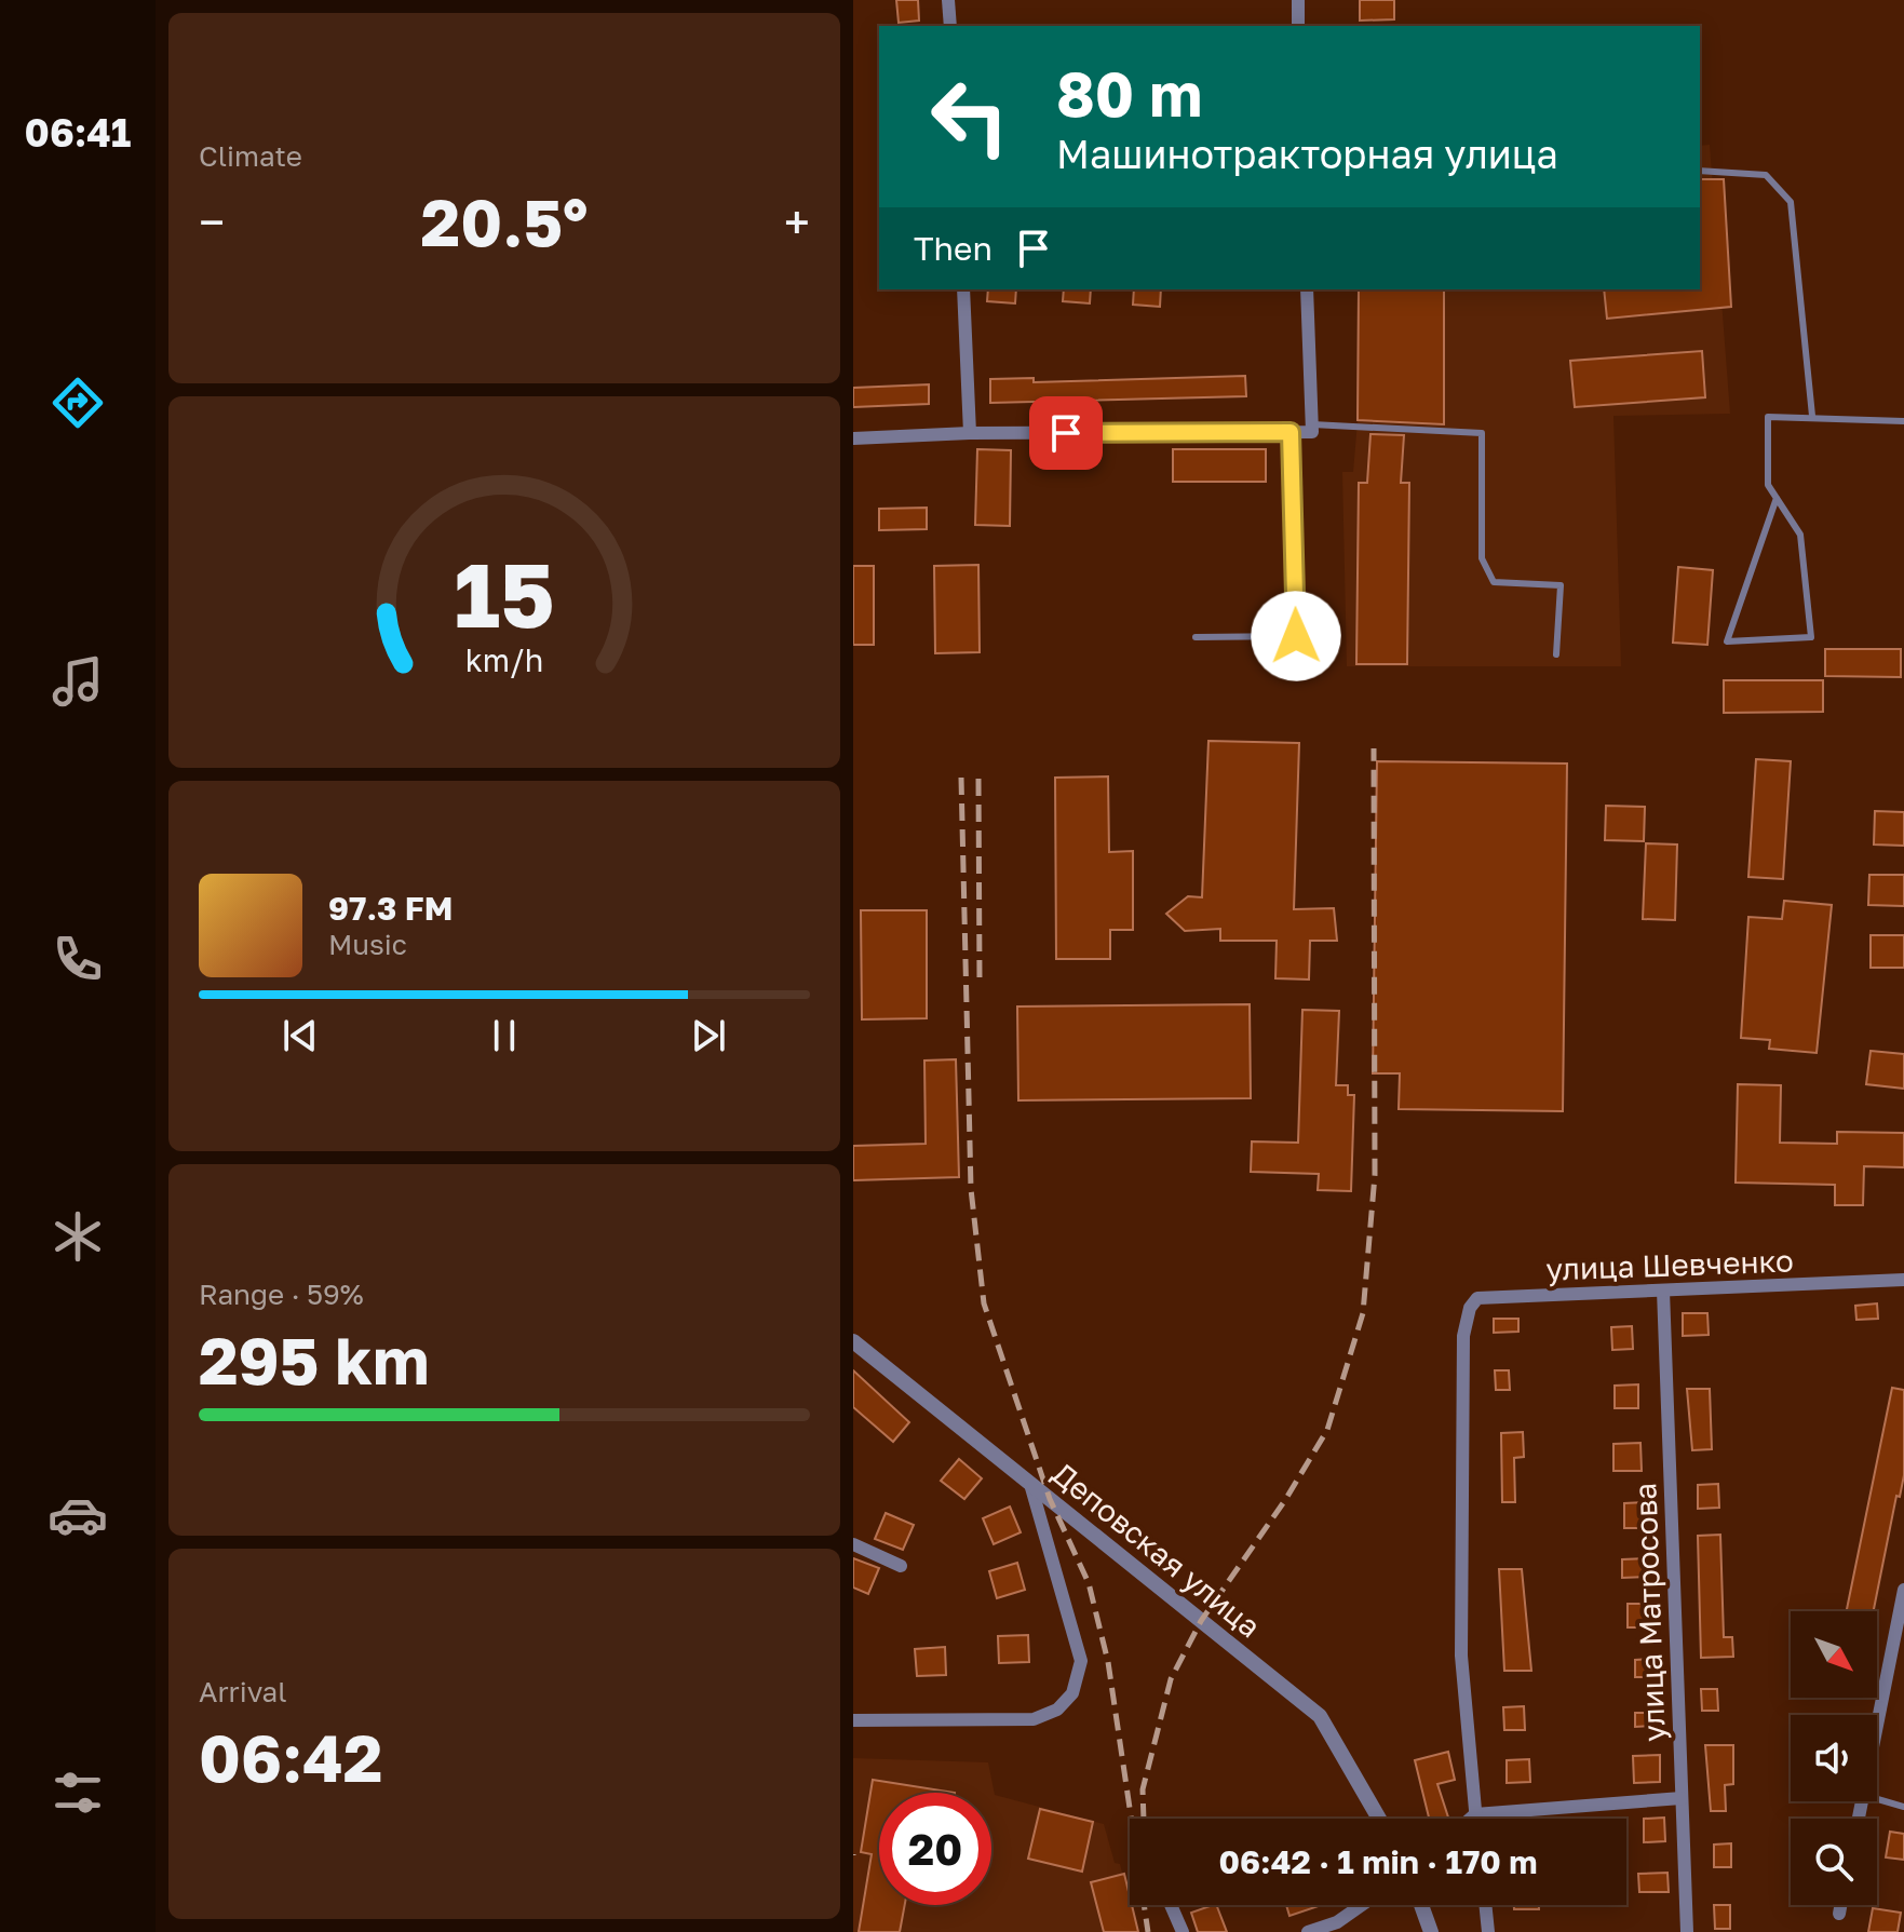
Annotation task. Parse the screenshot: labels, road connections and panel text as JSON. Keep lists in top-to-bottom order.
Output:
{
  "streets": {
    "street": ["улица Шевченко", "Деповская улица", "улица Матросова"]
  },
  "crossings": [
    ["улица Шевченко", "улица Матросова"]
  ],
  "north": "bottom right",
  "page": {
    "tabs": "06:41",
    "tile": [
      "Climate",
      ["Range · 59%", "295 km"],
      ["Arrival", "06:42"]
    ],
    "turn": ["80 m", "Машинотракторная улица"],
    "heat": ["−", "20.5°", "+"],
    "then": "Then",
    "song": ["97.3 FM", "Music"],
    "limit": "20",
    "trip": "06:42 · 1 min · 170 m",
    "gauge": ["15", "km/h"]
  }
}
